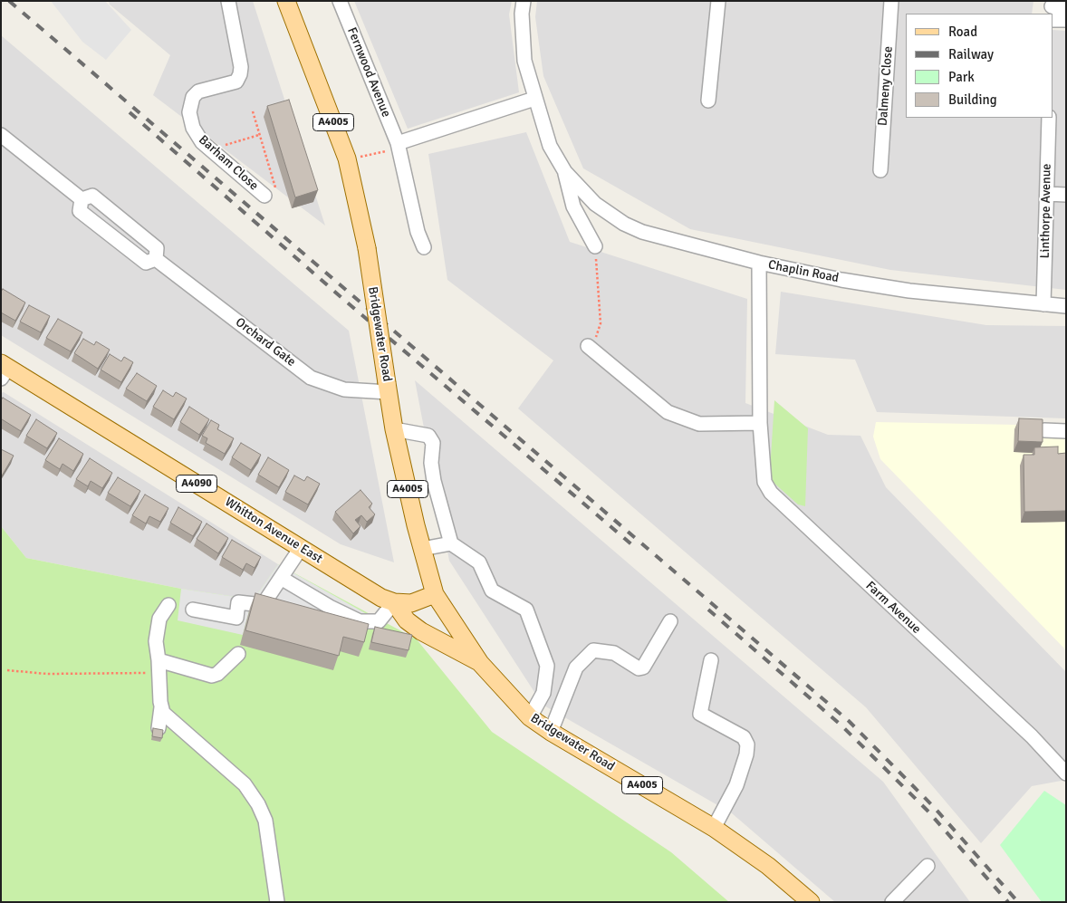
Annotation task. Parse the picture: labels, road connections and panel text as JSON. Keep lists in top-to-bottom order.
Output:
{
  "streets": {
    "main road": [
      "A4005",
      "Bridgewater Road",
      "A4090",
      "Whitton Avenue East"
    ],
    "street": [
      "Fernwood Avenue",
      "Dalmeny Close",
      "Barham Close",
      "Linthorpe Avenue",
      "Chaplin Road",
      "Orchard Gate",
      "Farm Avenue"
    ]
  },
  "crossings": [
    ["Linthorpe Avenue", "Chaplin Road"],
    ["Chaplin Road", "Farm Avenue"],
    ["Bridgewater Road", "Orchard Gate"],
    ["Bridgewater Road", "Whitton Avenue East"]
  ],
  "legend": [
    "Road",
    "Railway",
    "Park",
    "Building"
  ]
}
